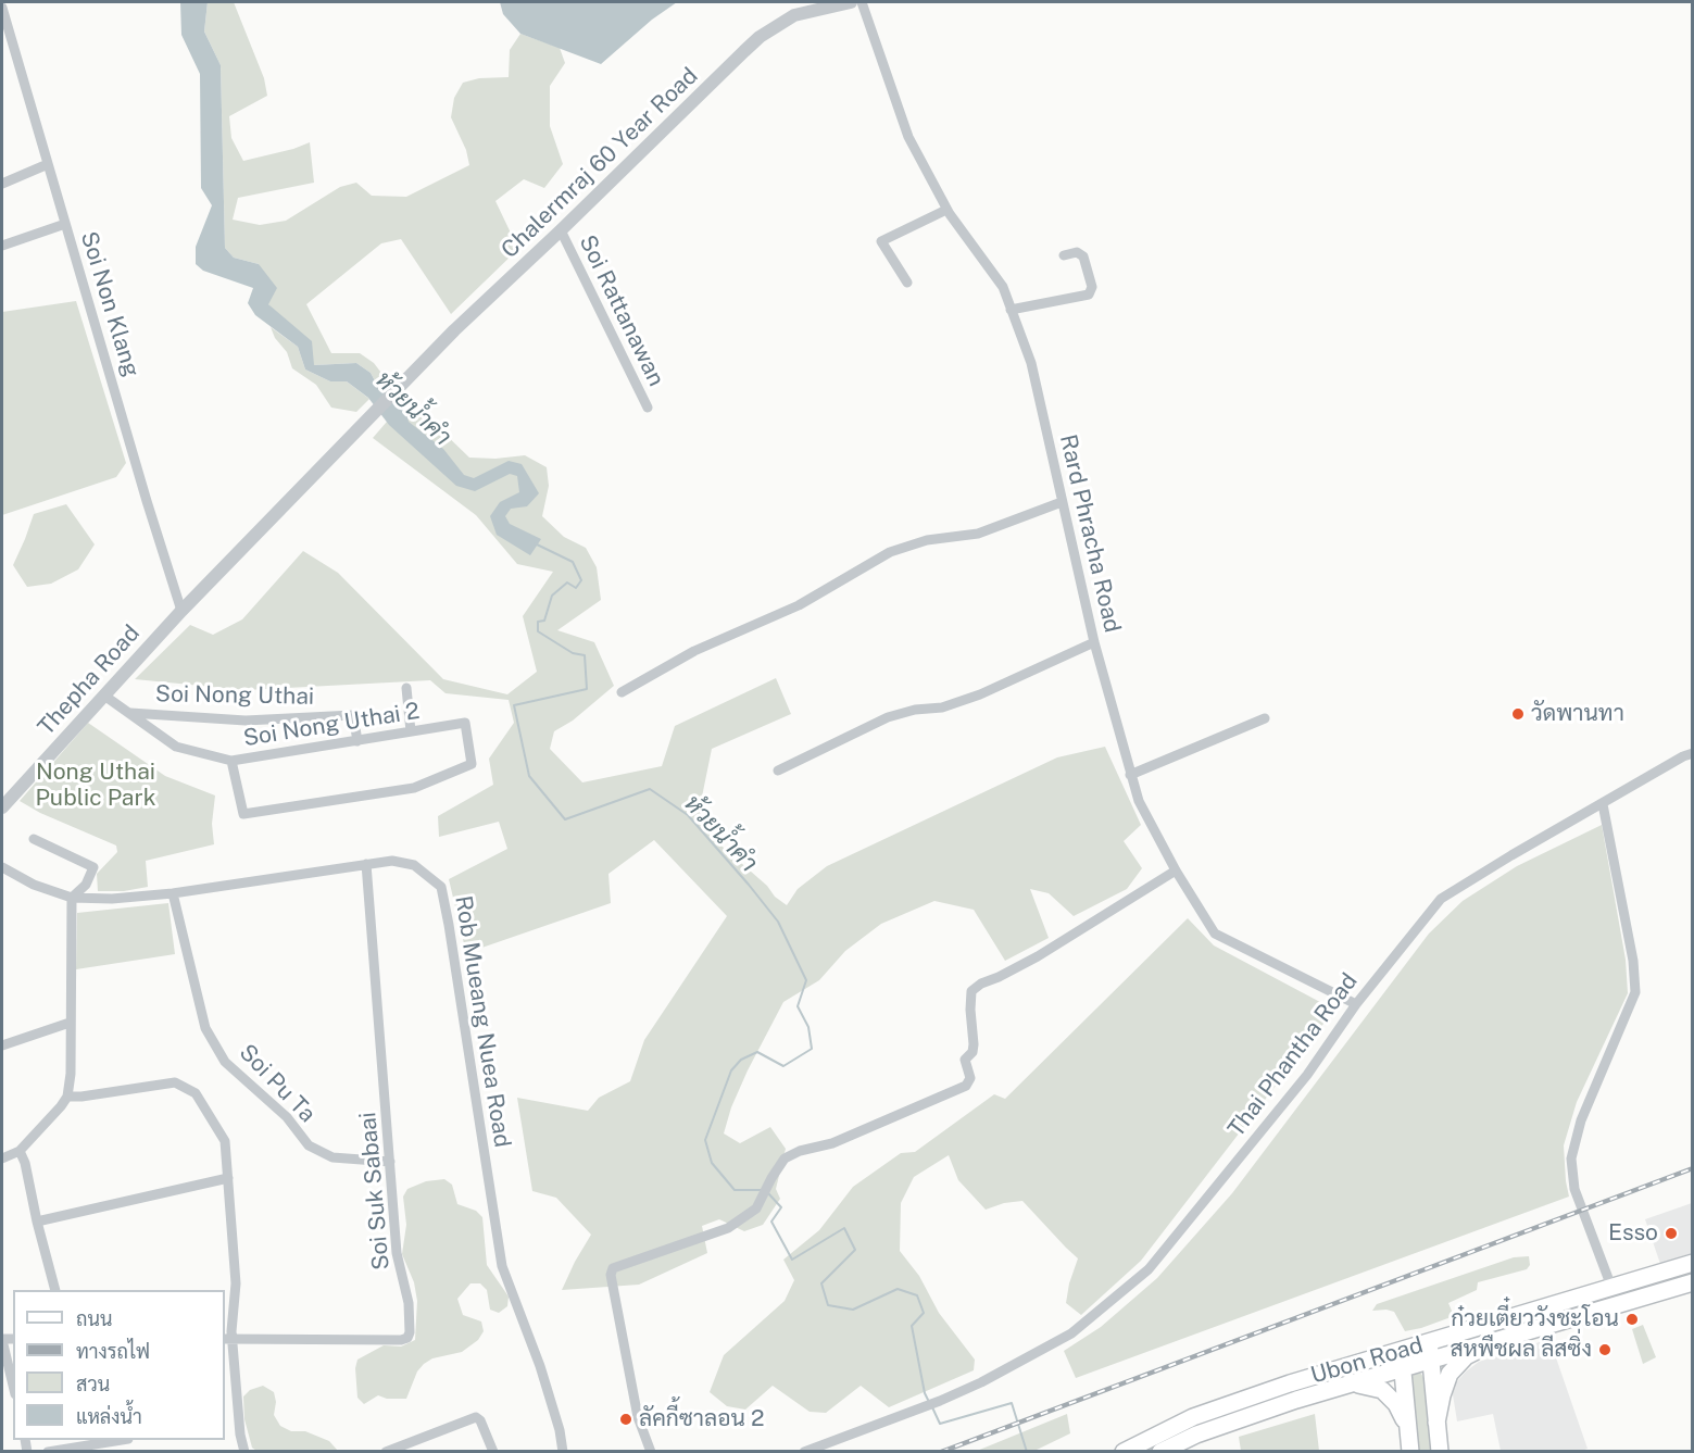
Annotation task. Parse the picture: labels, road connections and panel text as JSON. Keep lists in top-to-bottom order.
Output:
{
  "streets": {
    "main road": ["Ubon Road"],
    "street": [
      "Chalermraj 60 Year Road",
      "Soi Non Klang",
      "Soi Rattanawan",
      "Rard Phracha Road",
      "Thepha Road",
      "Soi Nong Uthai",
      "Soi Nong Uthai 2",
      "Rob Mueang Nuea Road",
      "Thai Phantha Road",
      "Soi Pu Ta",
      "Soi Suk Sabaai"
    ]
  },
  "crossings": [
    ["Chalermraj 60 Year Road", "Soi Non Klang"],
    ["Chalermraj 60 Year Road", "Soi Rattanawan"],
    ["Chalermraj 60 Year Road", "Thepha Road"],
    ["Soi Non Klang", "Thepha Road"],
    ["Rard Phracha Road", "Thai Phantha Road"],
    ["Thepha Road", "Soi Nong Uthai 2"],
    ["Soi Nong Uthai", "Soi Nong Uthai 2"],
    ["Rob Mueang Nuea Road", "Soi Pu Ta"],
    ["Rob Mueang Nuea Road", "Soi Suk Sabaai"],
    ["Soi Pu Ta", "Soi Suk Sabaai"]
  ],
  "water": ["ห้วยน้ำคำ"],
  "parks": ["Nong Uthai Public Park"],
  "places": [
    "วัดพานทา",
    "Esso",
    "ก๋วยเตี๋ยววังชะโอน",
    "สหพืชผล ลีสซิ่ง",
    "ลัคกี้ซาลอน 2"
  ],
  "legend": [
    "ถนน",
    "ทางรถไฟ",
    "สวน",
    "แหล่งน้ำ"
  ]
}
